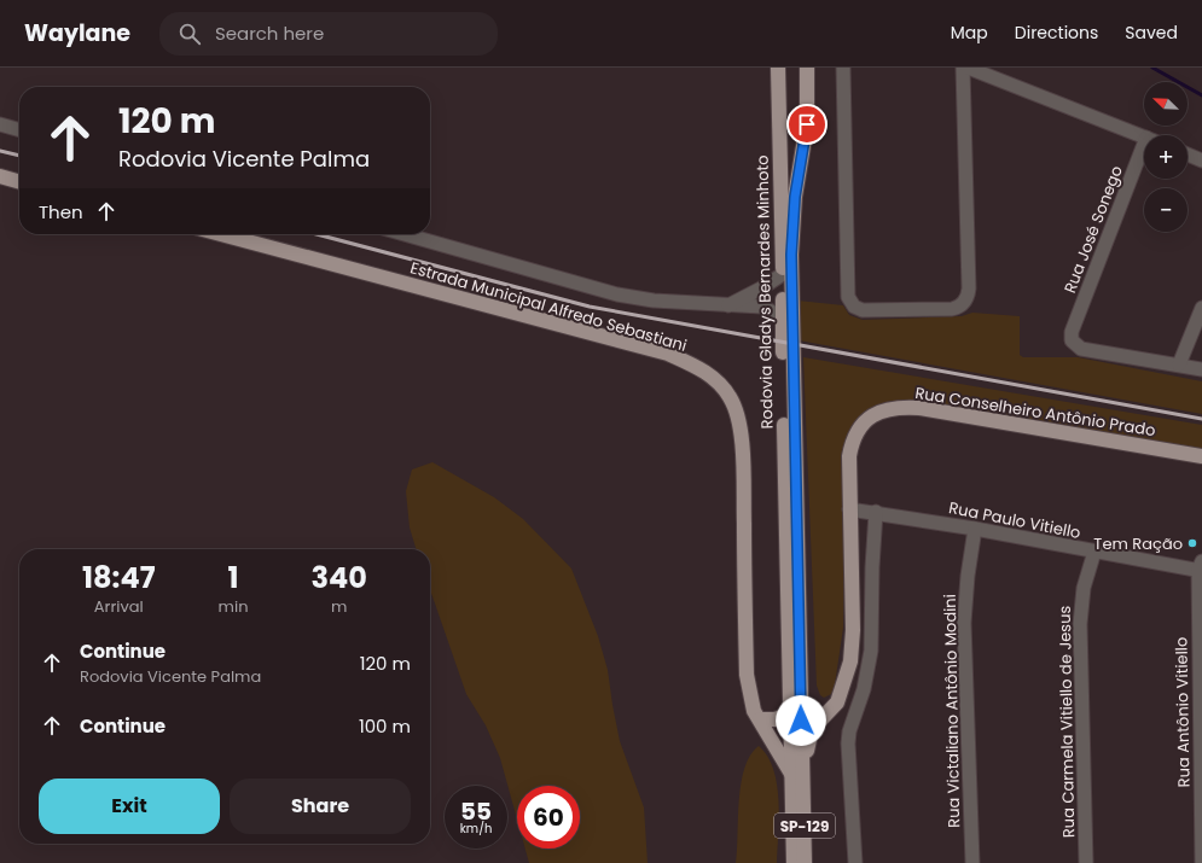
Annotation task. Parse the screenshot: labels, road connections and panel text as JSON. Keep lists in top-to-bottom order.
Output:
{
  "streets": {
    "main road": [
      "Rodovia Gladys Bernardes Minhoto",
      "Estrada Municipal Alfredo Sebastiani",
      "Rua Conselheiro Antônio Prado",
      "SP-129"
    ],
    "street": [
      "Rua José Sonego",
      "Rua Paulo Vitiello",
      "Rua Victaliano Antônio Modini",
      "Rua Antônio Vitiello",
      "Rua Carmela Vitiello de Jesus"
    ]
  },
  "crossings": [
    ["Rodovia Gladys Bernardes Minhoto", "SP-129"],
    ["Estrada Municipal Alfredo Sebastiani", "SP-129"],
    ["Rua Conselheiro Antônio Prado", "Rua Paulo Vitiello"],
    ["Rua Paulo Vitiello", "Rua Victaliano Antônio Modini"],
    ["Rua Paulo Vitiello", "Rua Antônio Vitiello"],
    ["Rua Paulo Vitiello", "Rua Carmela Vitiello de Jesus"]
  ],
  "places": ["Tem Ração"],
  "north": "top left",
  "page": {
    "header": "Waylane",
    "search": "Search here",
    "nav": ["Map", "Directions", "Saved"],
    "map_buttons": ["+", "−"],
    "turn": ["120 m", "Rodovia Vicente Palma"],
    "then": "Then",
    "eta": [
      "18:47",
      "Arrival",
      "1",
      "min",
      "340",
      "m"
    ],
    "list": [
      {
        "name": "Continue",
        "note": "Rodovia Vicente Palma",
        "value": "120 m"
      },
      {
        "name": "Continue",
        "value": "100 m"
      }
    ],
    "buttons": ["Exit", "Share"],
    "speed": "55 km/h",
    "limit": "60"
  }
}
